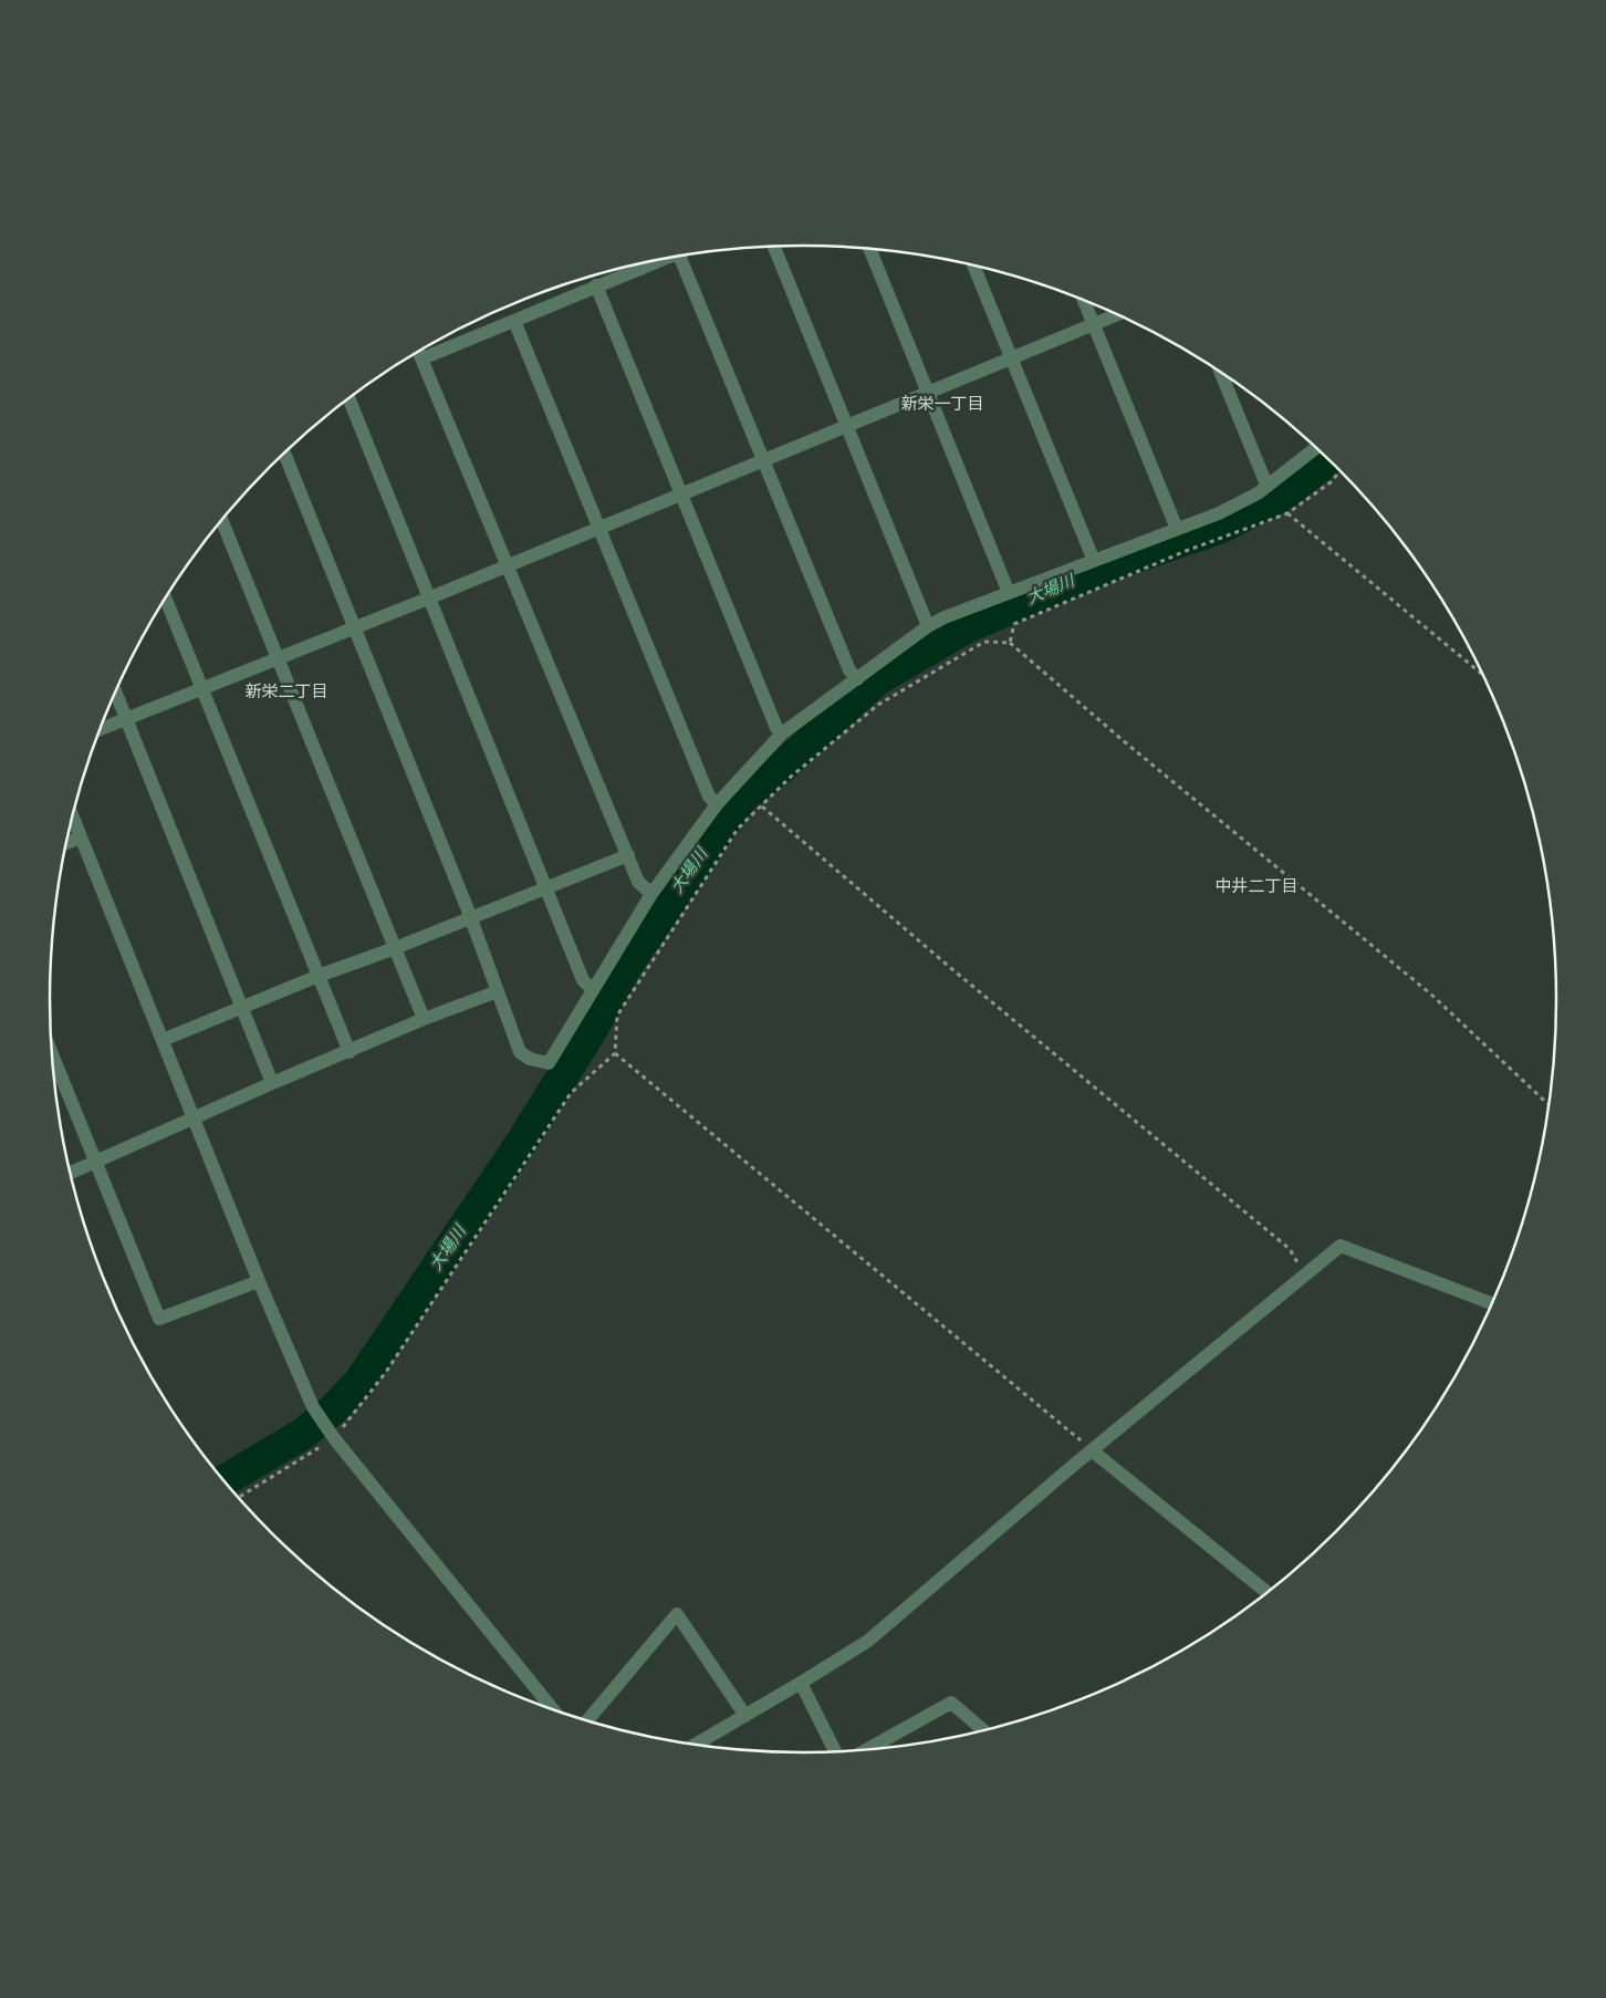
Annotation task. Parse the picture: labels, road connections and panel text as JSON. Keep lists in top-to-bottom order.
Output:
{
  "districts": ["新栄一丁目", "新栄二丁目", "中井二丁目"],
  "water": ["大場川"]
}
